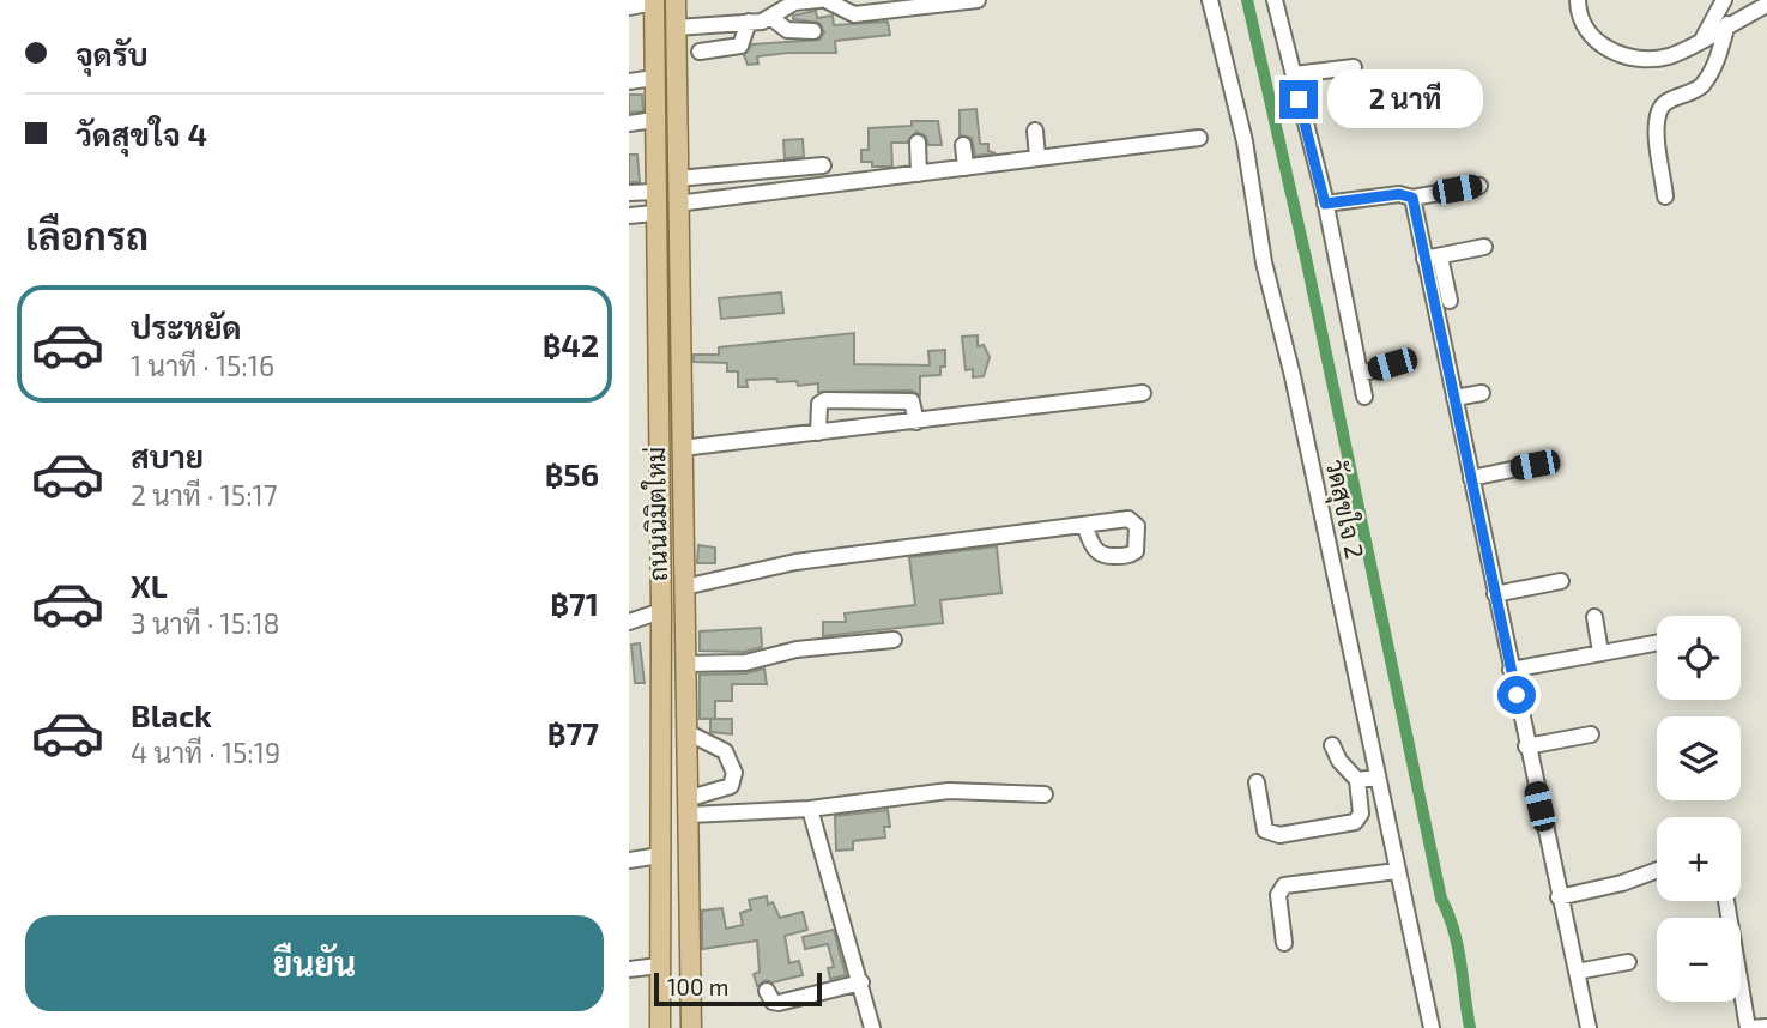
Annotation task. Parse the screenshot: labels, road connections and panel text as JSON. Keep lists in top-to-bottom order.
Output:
{
  "streets": {
    "main road": ["ถนนนิมิตใหม่"],
    "street": ["วัดสุขใจ 2"]
  },
  "scale_bar": "100 m",
  "page": {
    "banner": ["จุดรับ", "วัดสุขใจ 4"],
    "bubble": "2 นาที",
    "heading": "เลือกรถ",
    "list": [
      {
        "name": "ประหยัด",
        "note": "1 นาที · 15:16",
        "value": "฿42"
      },
      {
        "name": "สบาย",
        "note": "2 นาที · 15:17",
        "value": "฿56"
      },
      {
        "name": "XL",
        "note": "3 นาที · 15:18",
        "value": "฿71"
      },
      {
        "name": "Black",
        "note": "4 นาที · 15:19",
        "value": "฿77"
      }
    ],
    "map_buttons": ["+", "−"],
    "buttons": "ยืนยัน",
    "scale": "100 m"
  }
}
